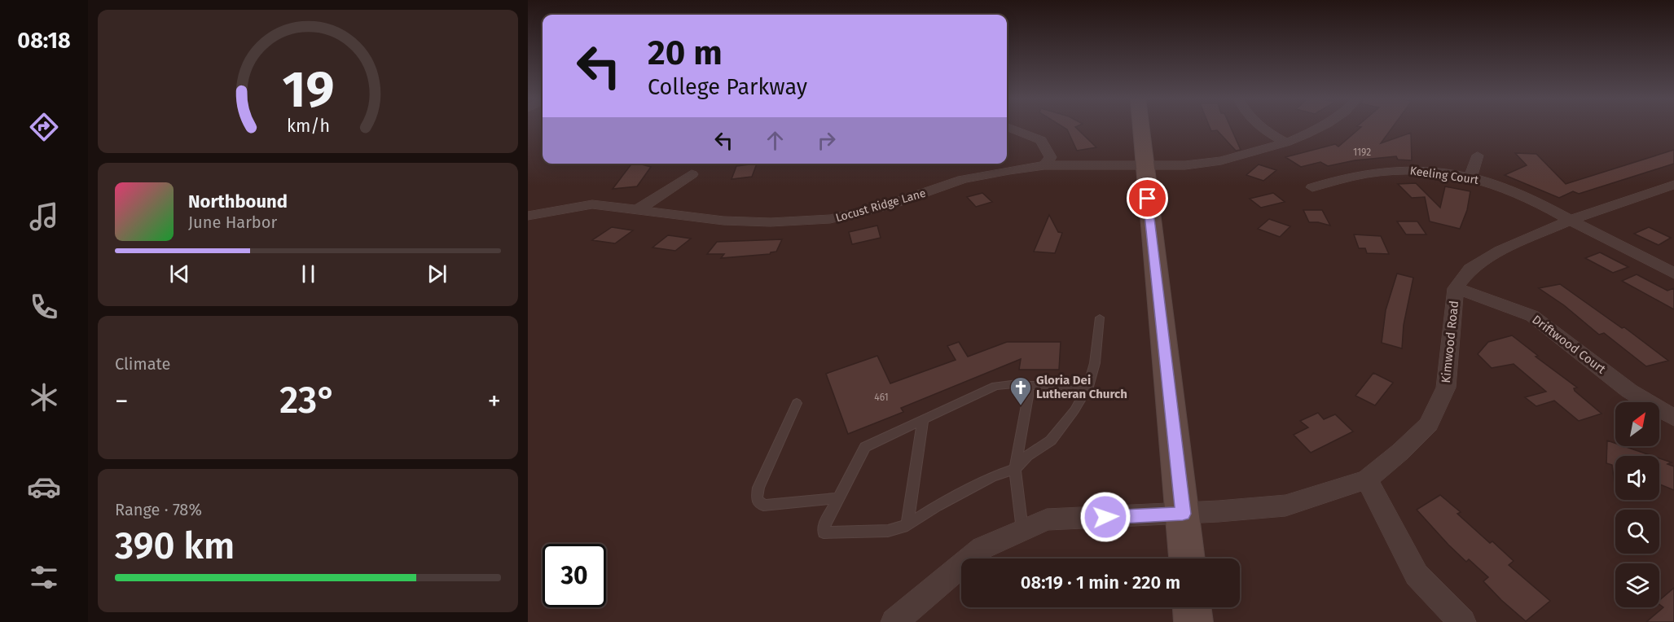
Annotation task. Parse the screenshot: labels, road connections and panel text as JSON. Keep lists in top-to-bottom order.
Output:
{
  "streets": {
    "street": [
      "Keeling Court",
      "Locust Ridge Lane",
      "Kimwood Road",
      "Driftwood Court"
    ]
  },
  "crossings": [
    ["Keeling Court", "Kimwood Road"],
    ["Kimwood Road", "Driftwood Court"]
  ],
  "places": {
    "church": ["Gloria Dei Lutheran Church"]
  },
  "house_numbers": ["1192", "461"],
  "north": "top right",
  "page": {
    "tabs": "08:18",
    "turn": ["20 m", "College Parkway"],
    "song": ["Northbound", "June Harbor"],
    "tile": [
      "Climate",
      ["Range · 78%", "390 km"]
    ],
    "heat": ["−", "23°", "+"],
    "limit": "30",
    "trip": "08:19 · 1 min · 220 m",
    "gauge": ["19", "km/h"]
  }
}
